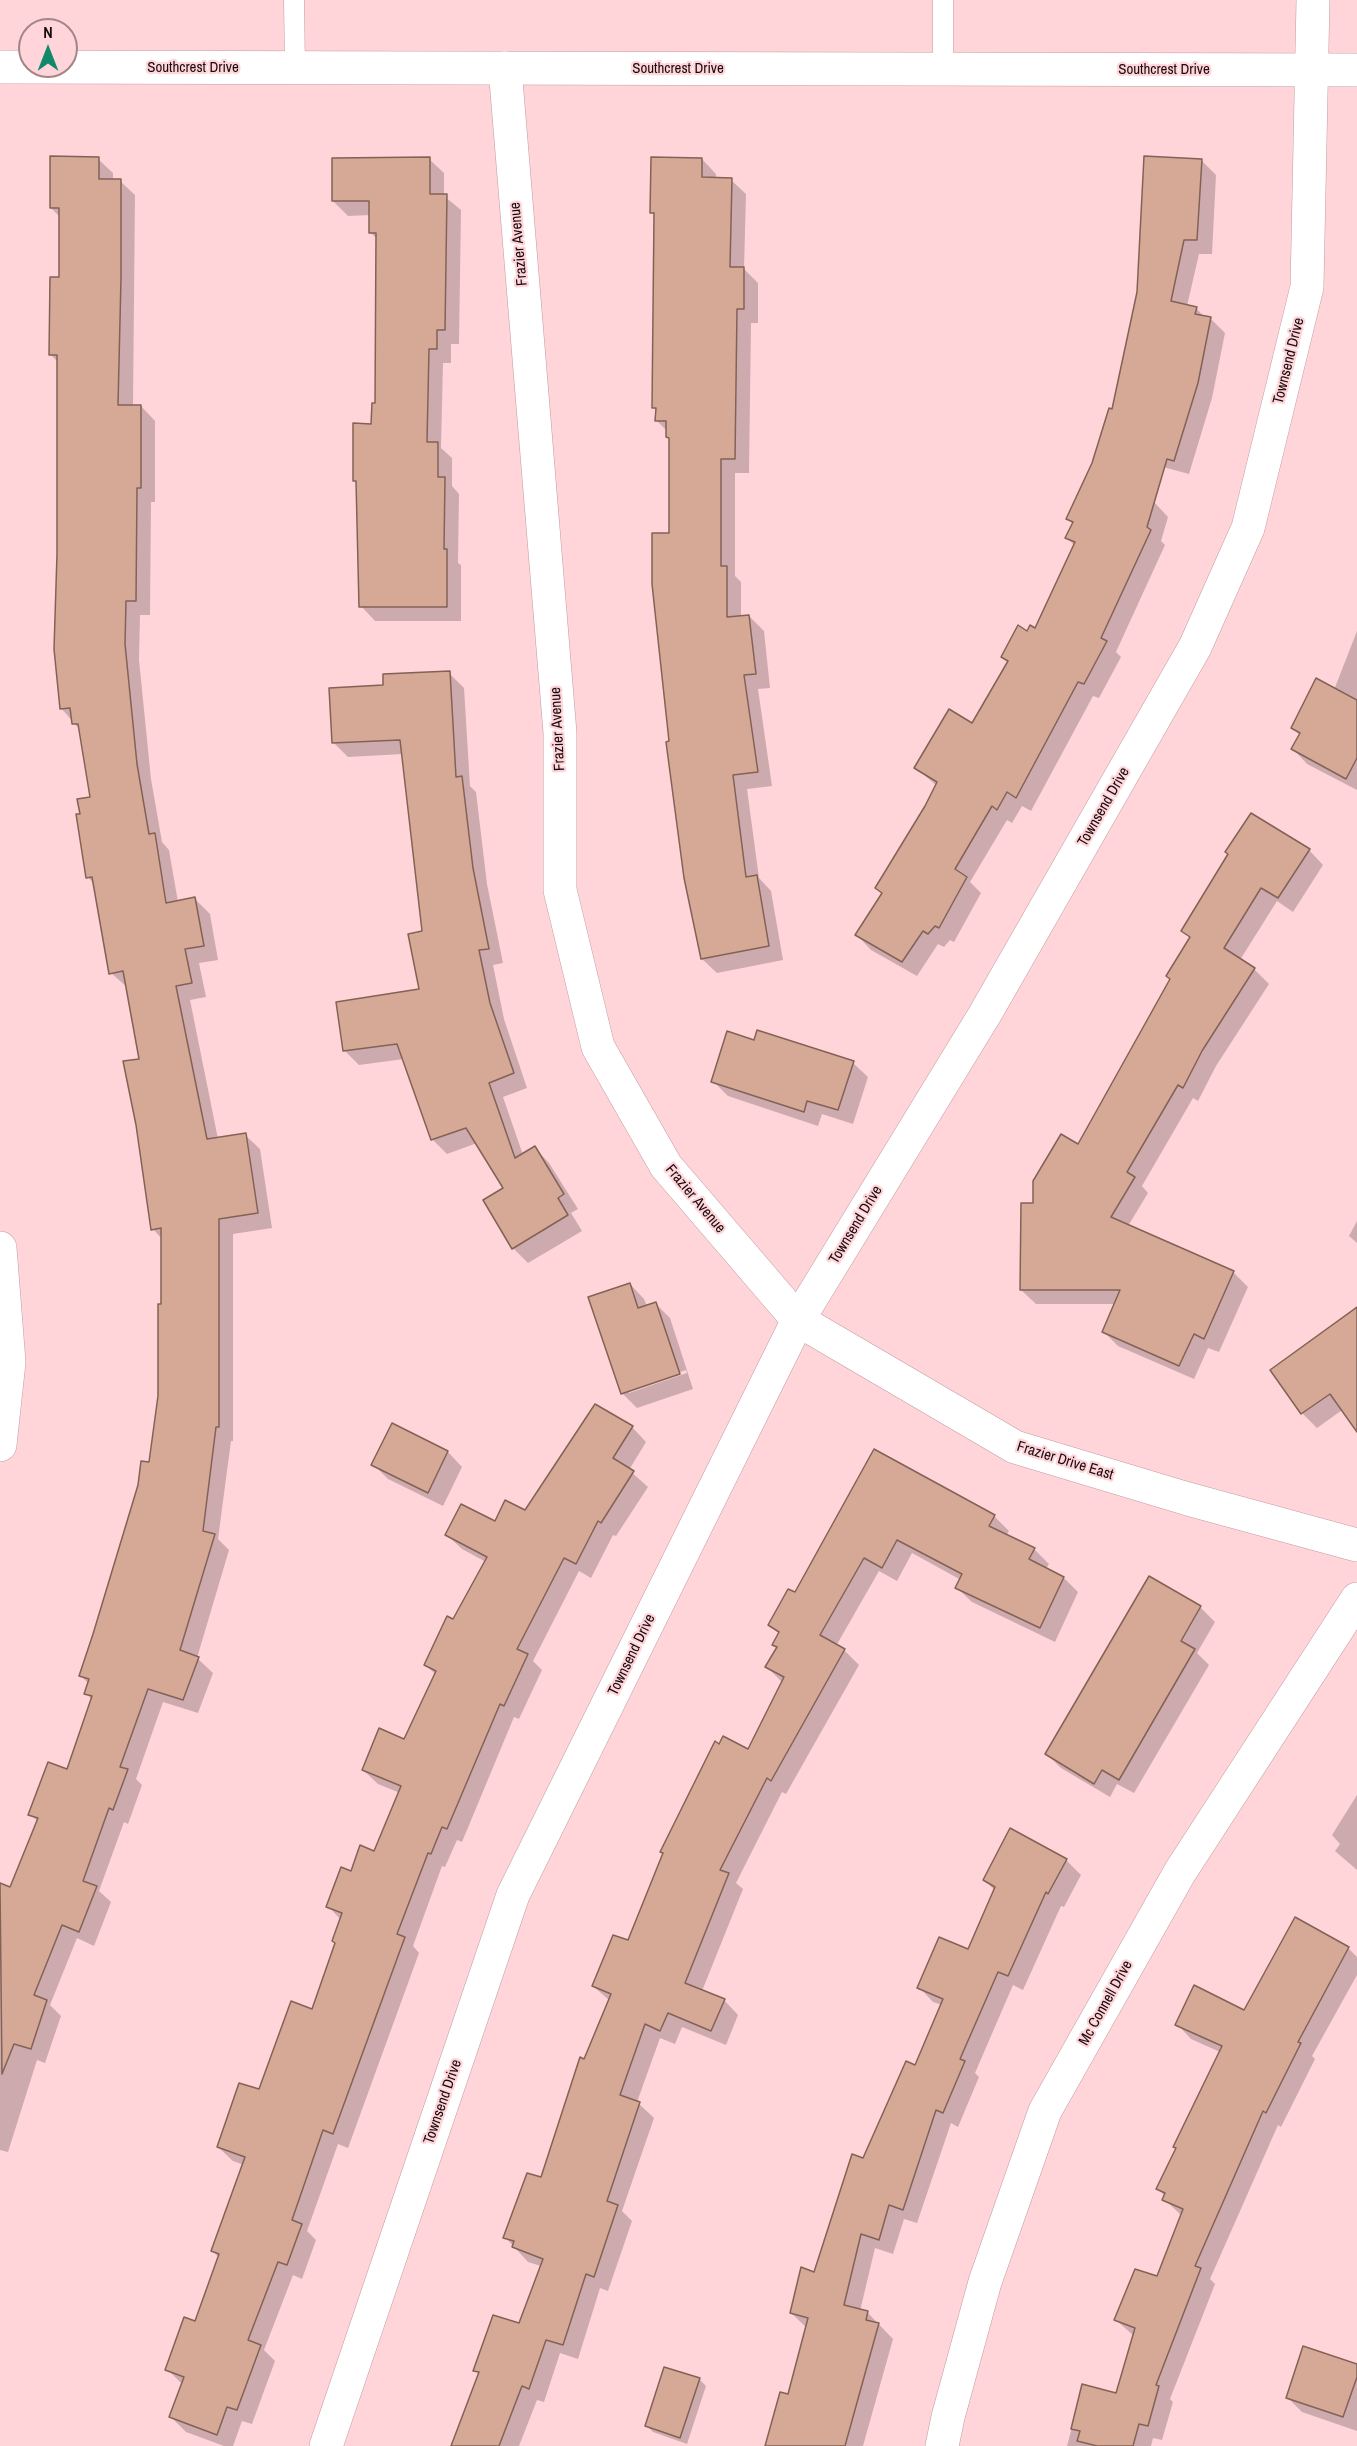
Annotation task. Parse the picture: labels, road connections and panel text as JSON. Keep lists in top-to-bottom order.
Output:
{
  "streets": {
    "street": [
      "Southcrest Drive",
      "Frazier Avenue",
      "Townsend Drive",
      "Frazier Drive East",
      "Mc Connell Drive"
    ]
  },
  "crossings": [
    ["Southcrest Drive", "Frazier Avenue"],
    ["Southcrest Drive", "Townsend Drive"],
    ["Frazier Avenue", "Townsend Drive"],
    ["Frazier Avenue", "Frazier Drive East"],
    ["Townsend Drive", "Frazier Drive East"]
  ],
  "north": "top"
}
